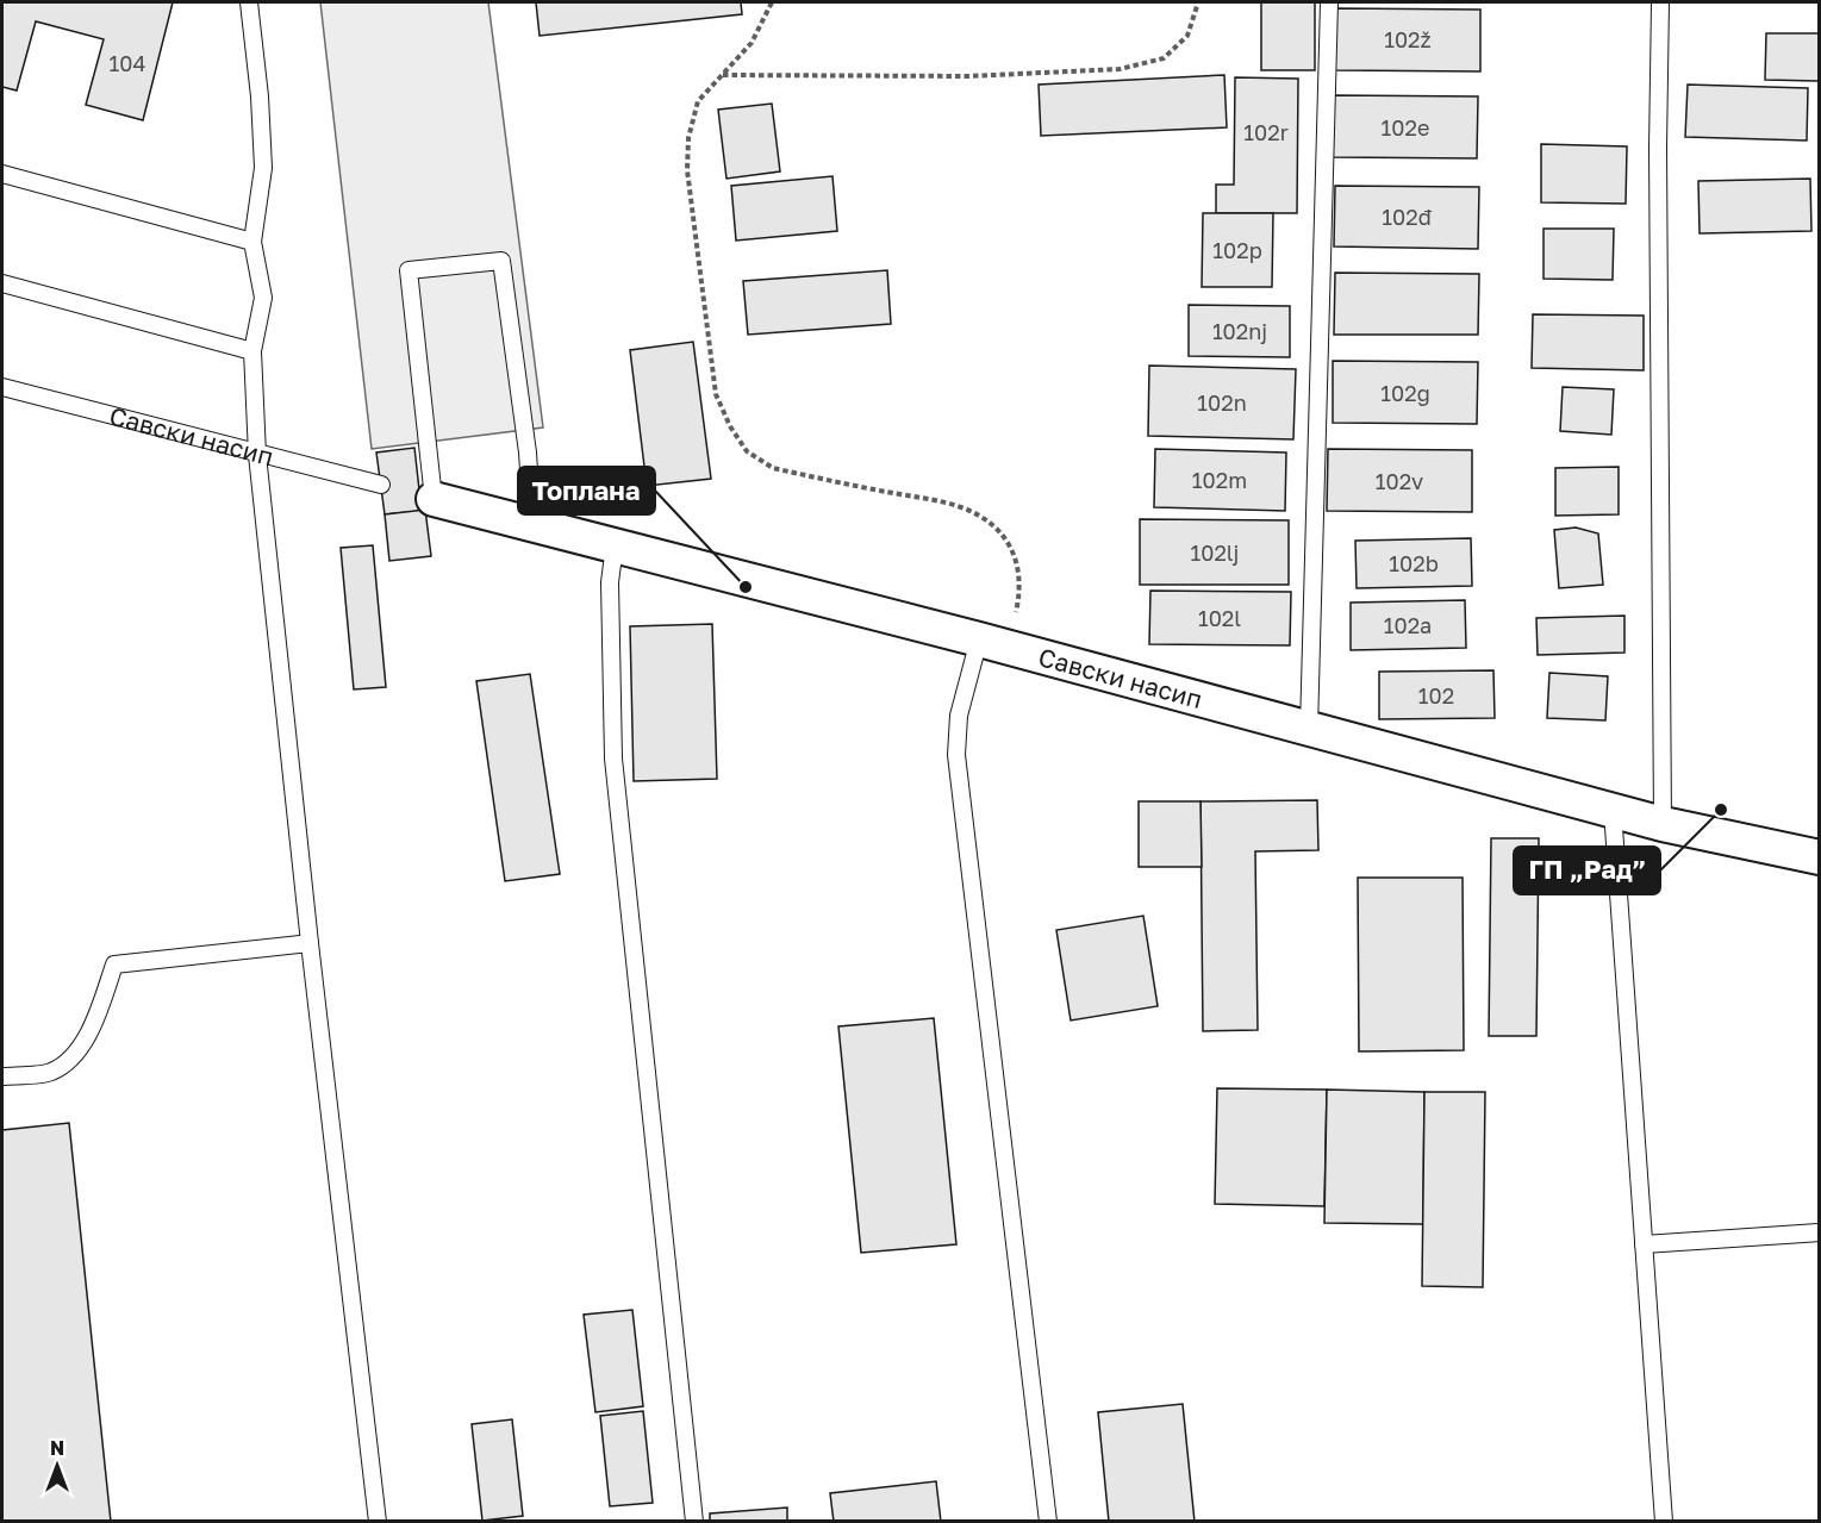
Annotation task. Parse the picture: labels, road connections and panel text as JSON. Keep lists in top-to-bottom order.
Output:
{
  "streets": {
    "street": ["Савски насип"]
  },
  "places": ["Топлана", "ГП „Рад”"],
  "house_numbers": [
    "102ž",
    "104",
    "102e",
    "102r",
    "102đ",
    "102p",
    "102nj",
    "102g",
    "102n",
    "102m",
    "102v",
    "102lj",
    "102b",
    "102l",
    "102a",
    "102"
  ],
  "north": "top"
}
